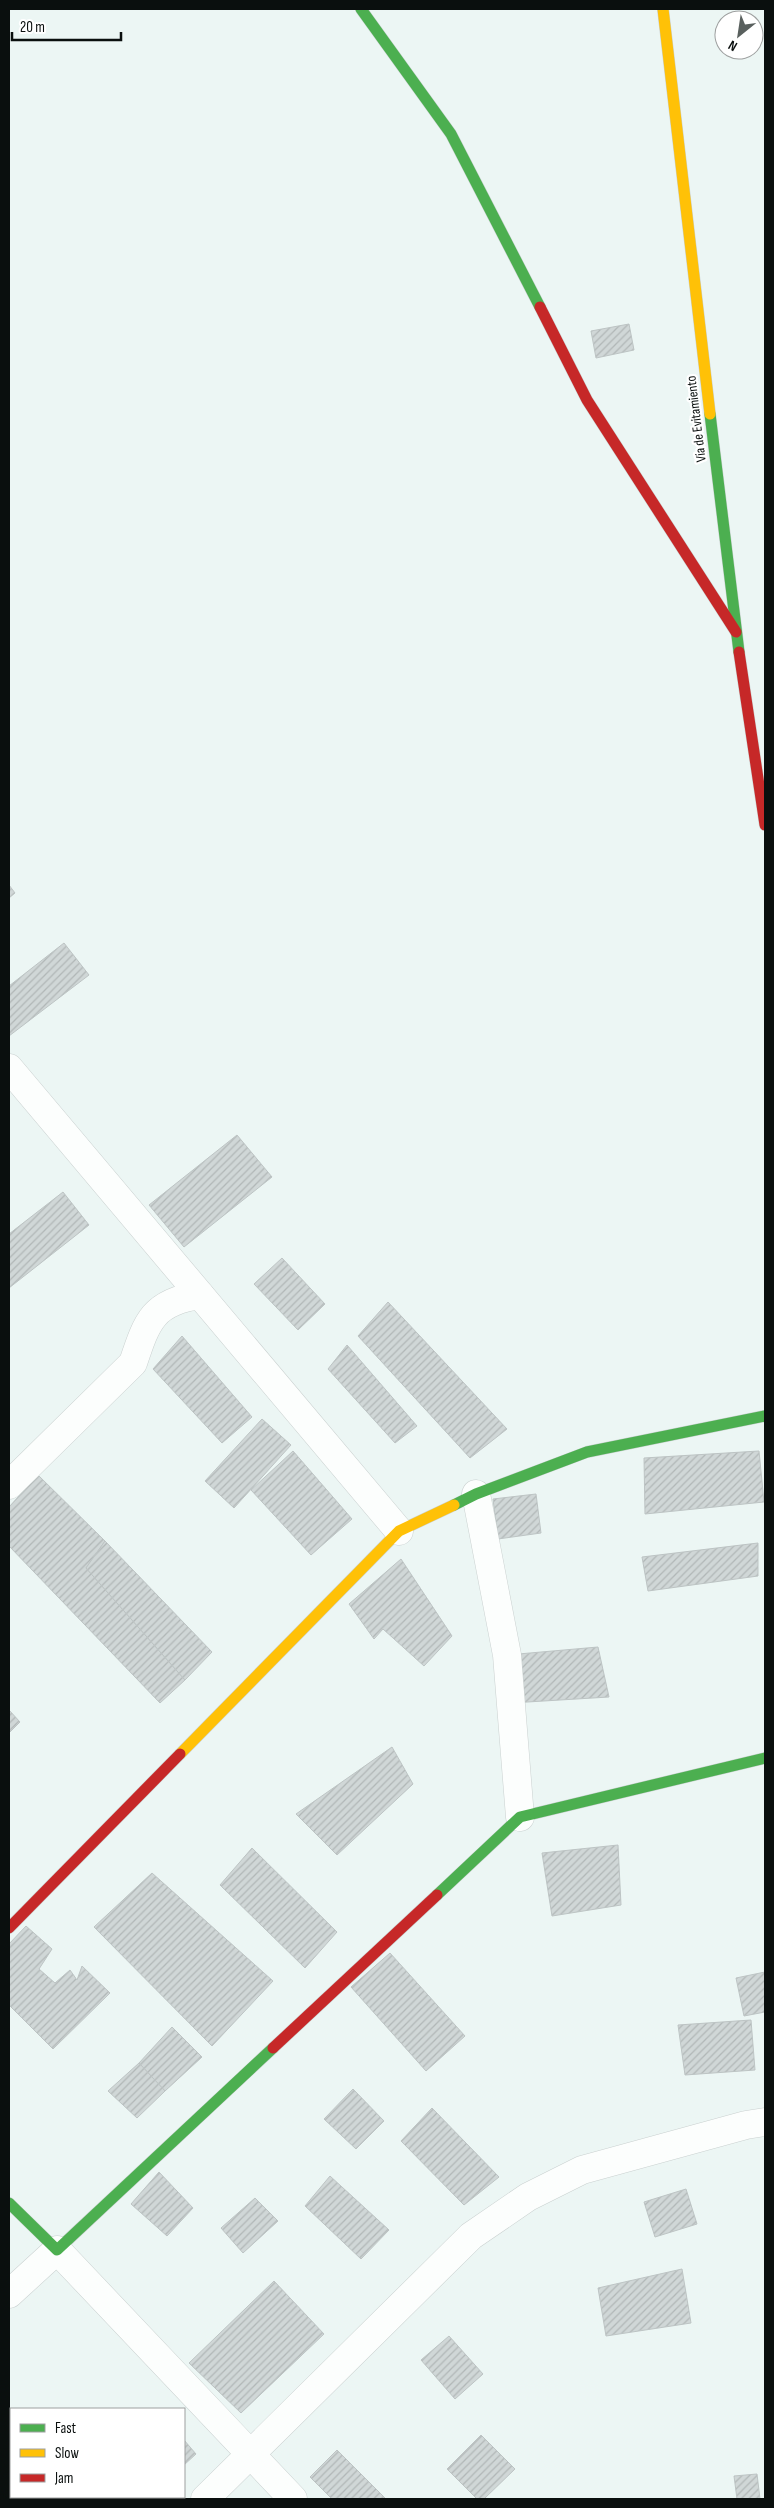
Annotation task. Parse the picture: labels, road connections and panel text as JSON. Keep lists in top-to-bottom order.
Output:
{
  "streets": {
    "main road": ["Vía de Evitamiento"]
  },
  "legend": ["Fast", "Slow", "Jam"],
  "scale_bar": "20 m",
  "north": "bottom left"
}
